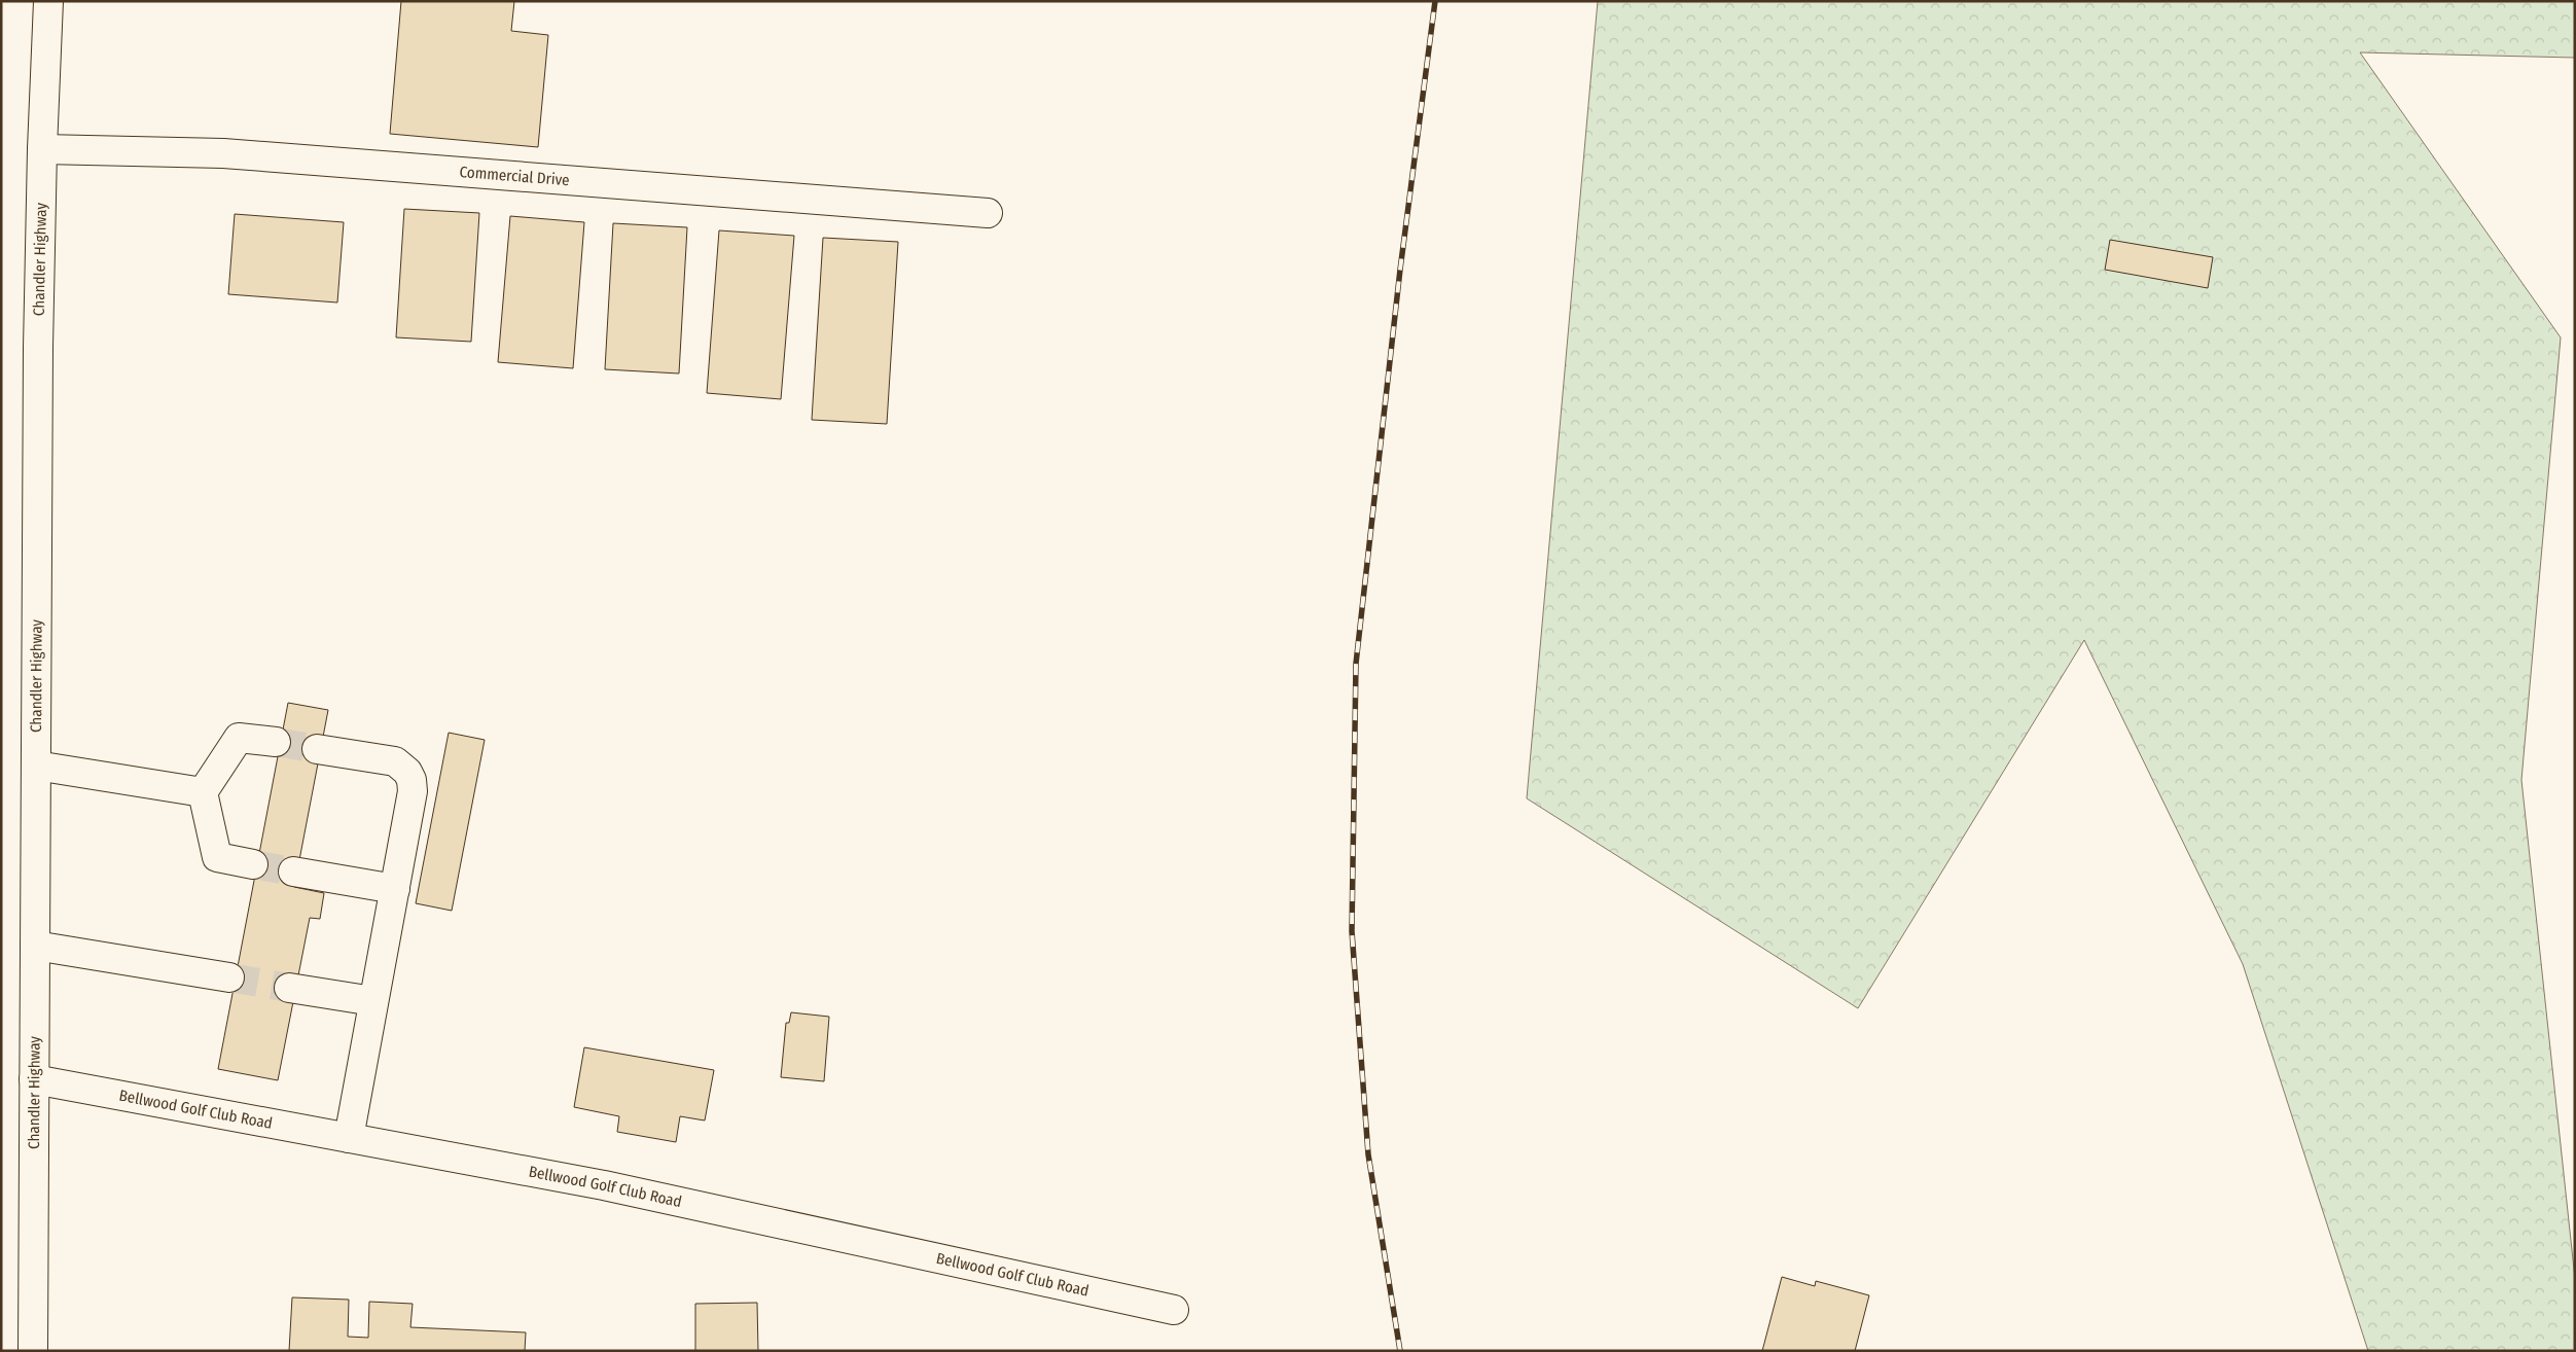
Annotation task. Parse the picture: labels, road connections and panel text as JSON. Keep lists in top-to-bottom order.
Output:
{
  "streets": {
    "main road": ["Commercial Drive", "Chandler Highway", "Bellwood Golf Club Road"]
  },
  "crossings": [
    ["Commercial Drive", "Chandler Highway"],
    ["Chandler Highway", "Bellwood Golf Club Road"]
  ]
}
